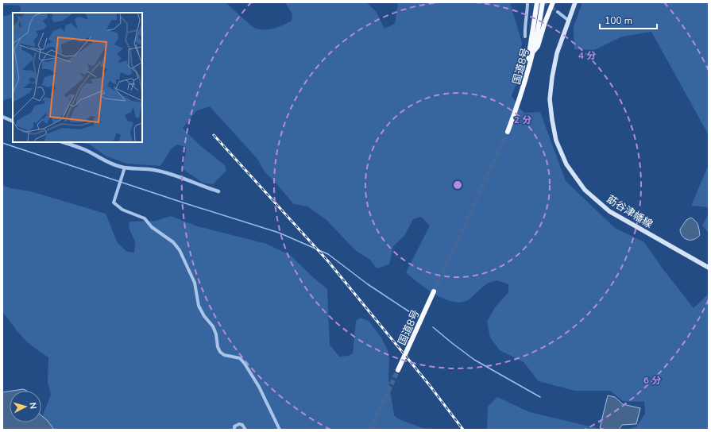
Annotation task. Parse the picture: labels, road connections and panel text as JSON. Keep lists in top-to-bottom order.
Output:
{
  "streets": {
    "highway": ["国道8号"],
    "main road": ["莇谷津幡線"]
  },
  "scale_bar": "100 m",
  "north": "right",
  "rings": ["4 分", "2 分", "6 分"]
}
